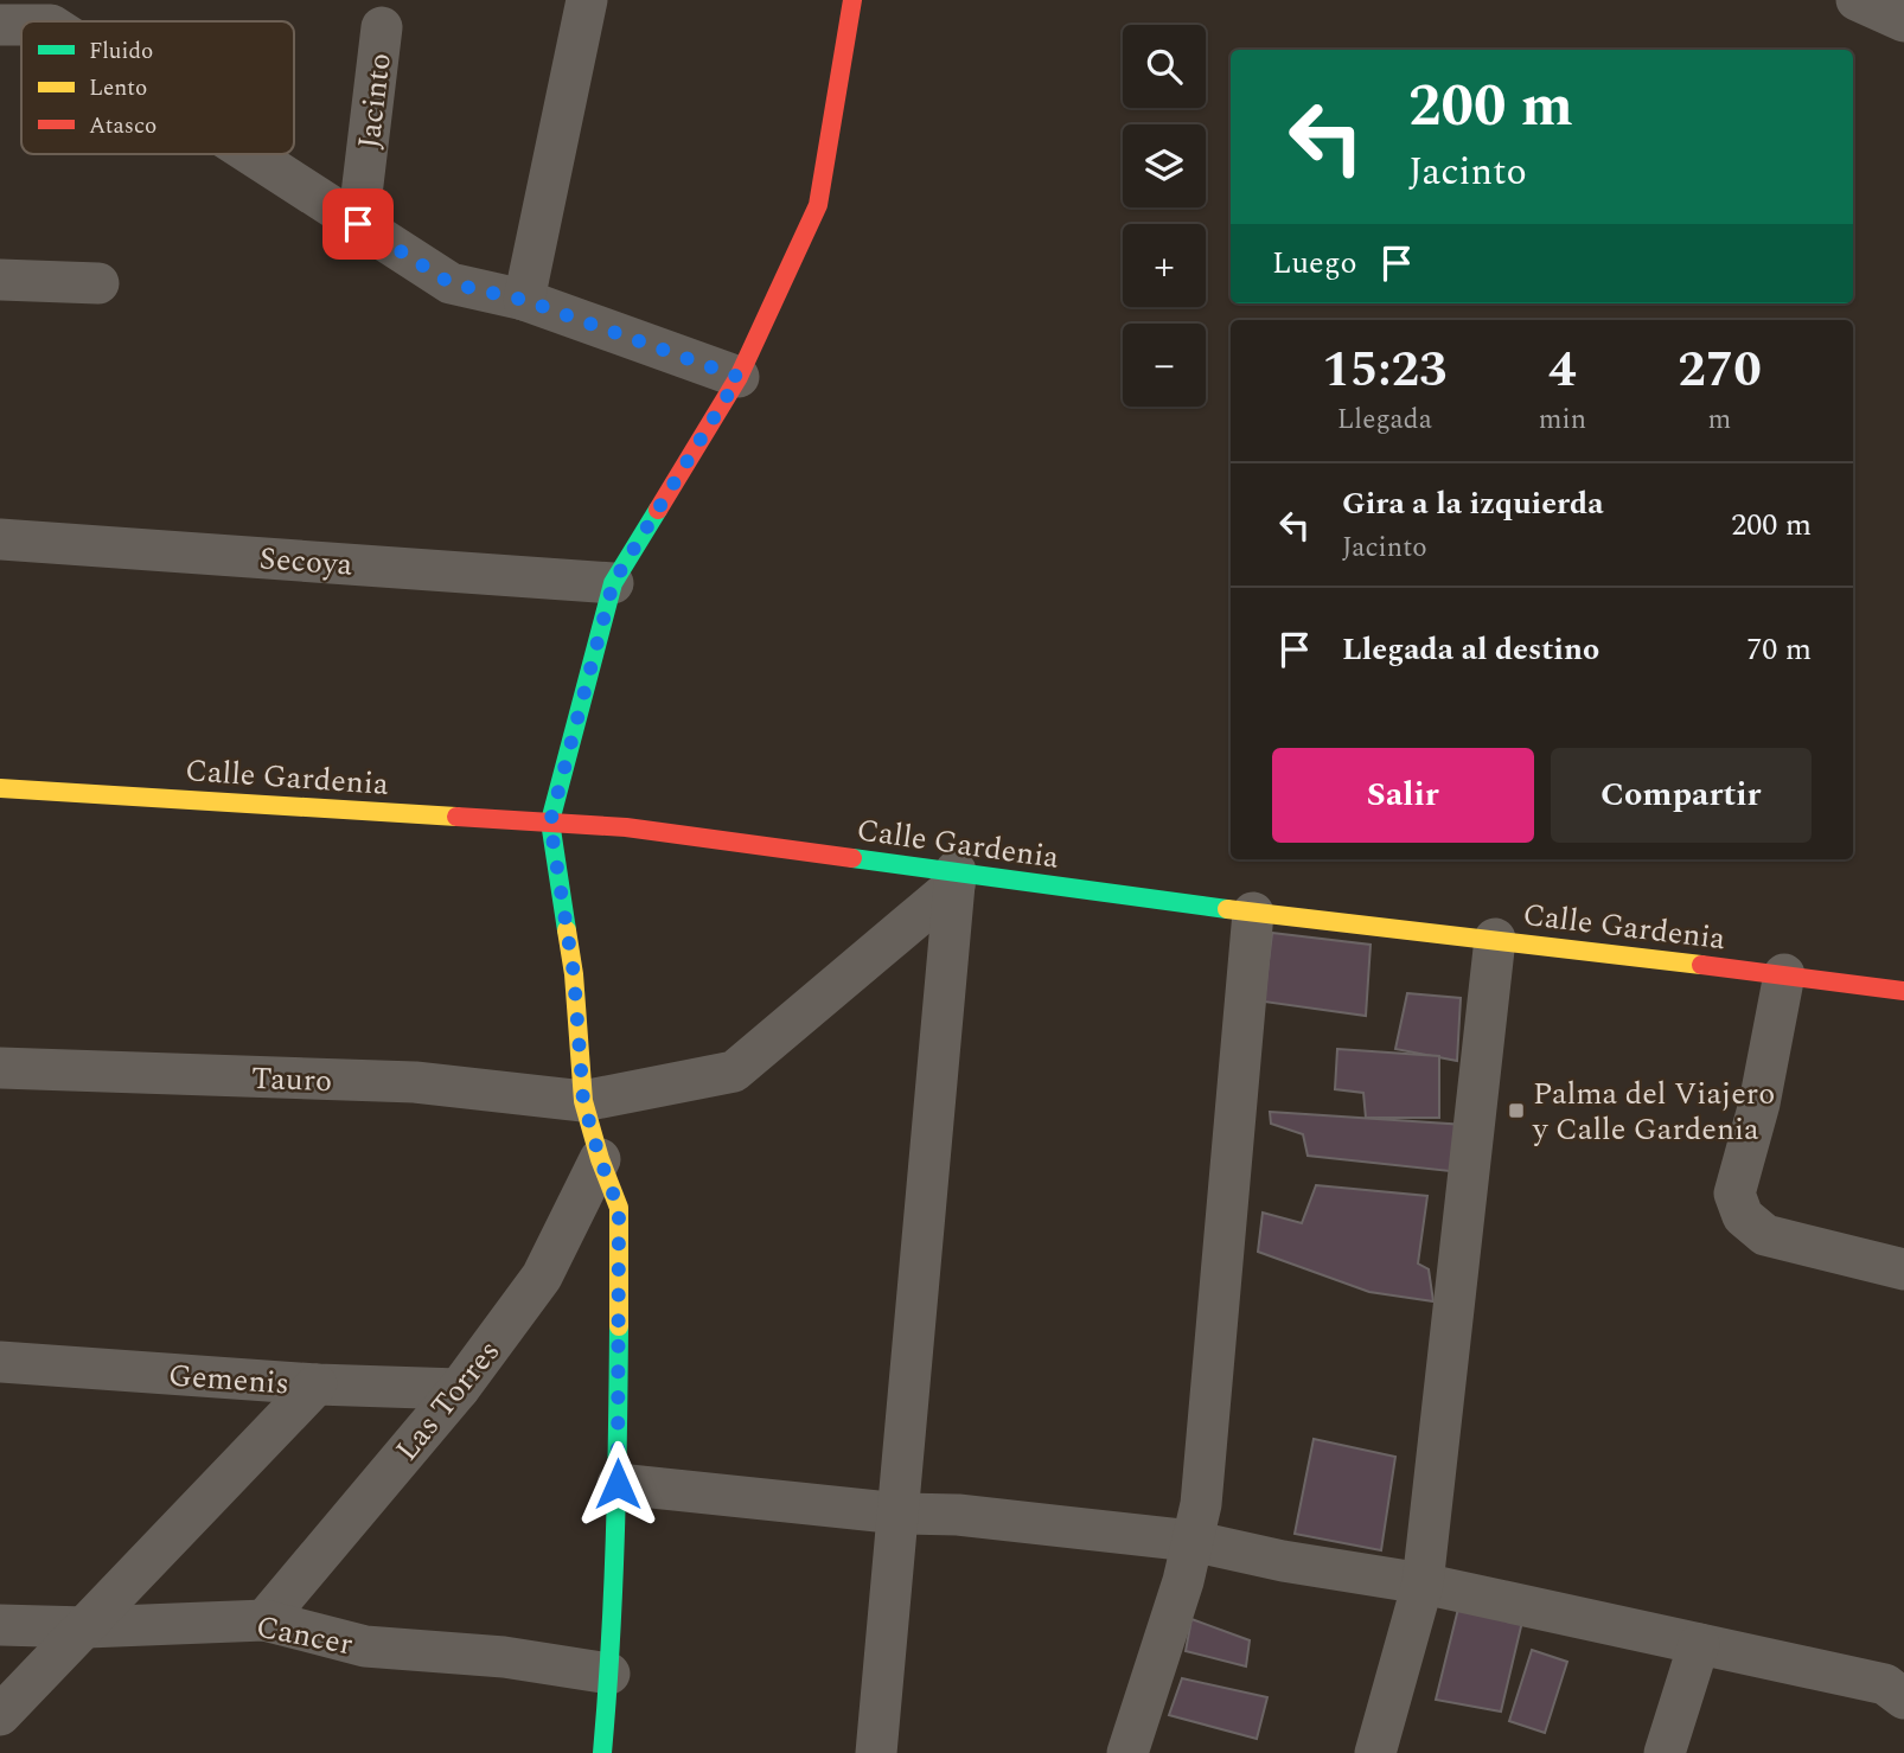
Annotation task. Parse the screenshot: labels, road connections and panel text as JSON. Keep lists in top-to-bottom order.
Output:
{
  "streets": {
    "street": [
      "Jacinto",
      "Secoya",
      "Calle Gardenia",
      "Tauro",
      "Gemenis",
      "Las Torres",
      "Cancer"
    ]
  },
  "crossings": [
    ["Gemenis", "Las Torres"],
    ["Las Torres", "Cancer"]
  ],
  "places": {
    "transit": ["Palma del Viajero y Calle Gardenia"]
  },
  "legend": ["Fluido", "Lento", "Atasco"],
  "page": {
    "map_buttons": ["+", "−"],
    "turn": ["200 m", "Jacinto"],
    "then": "Luego",
    "eta": [
      "15:23",
      "Llegada",
      "4",
      "min",
      "270",
      "m"
    ],
    "list": [
      {
        "name": "Gira a la izquierda",
        "note": "Jacinto",
        "value": "200 m"
      },
      {
        "name": "Llegada al destino",
        "value": "70 m"
      }
    ],
    "buttons": ["Salir", "Compartir"]
  }
}
